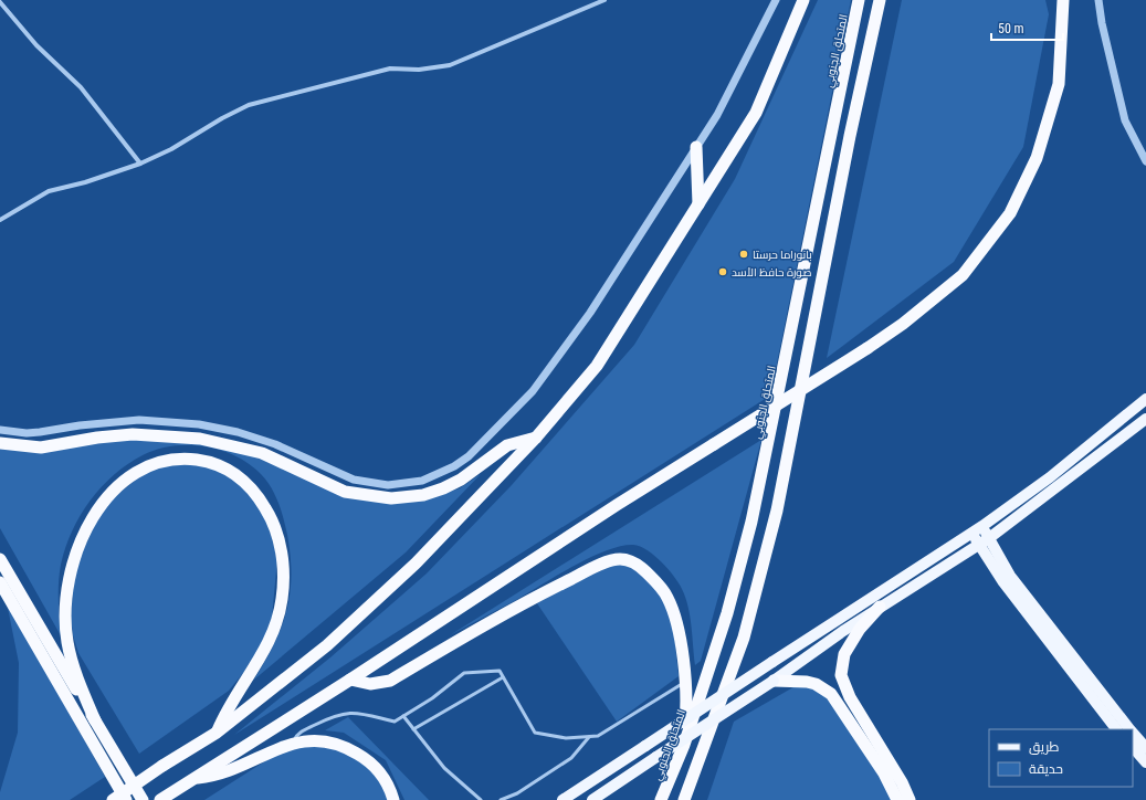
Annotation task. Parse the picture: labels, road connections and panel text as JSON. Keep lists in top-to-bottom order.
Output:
{
  "streets": {
    "highway": ["المتحلق الجنوبي"]
  },
  "places": ["بانوراما حرستا", "صورة حافظ الأسد"],
  "legend": ["طريق", "حديقة"],
  "scale_bar": "50 m"
}
